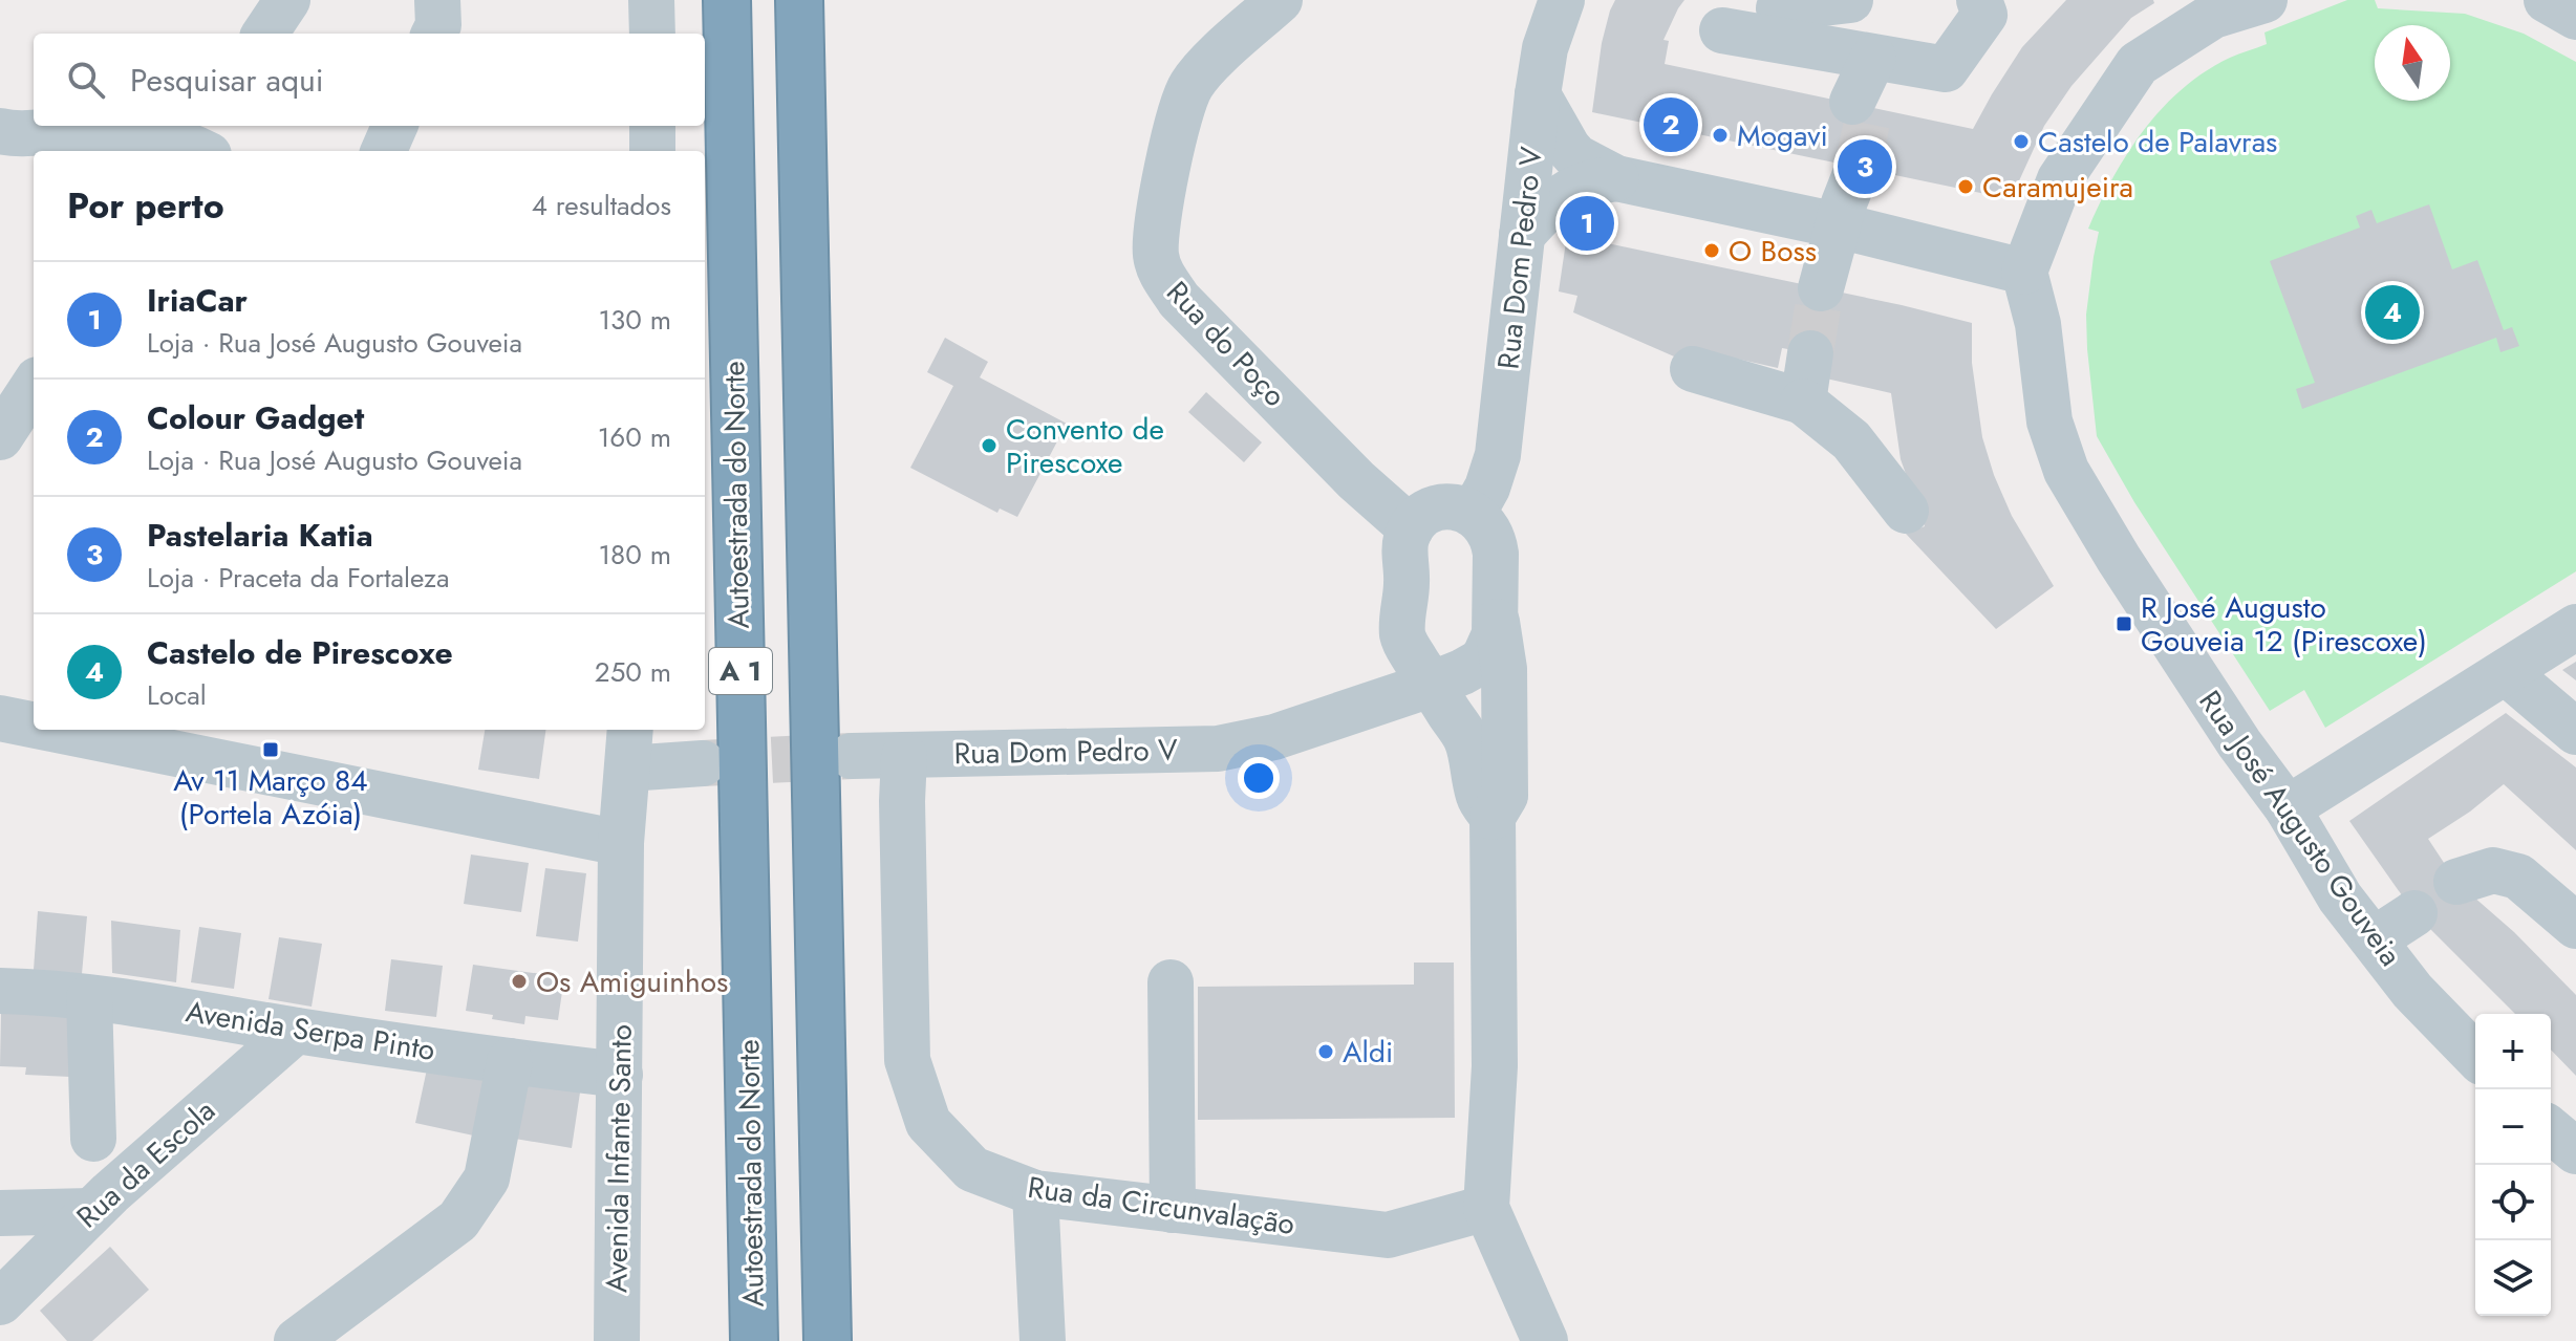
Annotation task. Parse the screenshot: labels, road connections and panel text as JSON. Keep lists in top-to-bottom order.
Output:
{
  "streets": {
    "highway": ["Autoestrada do Norte", "A 1"],
    "street": [
      "Rua Dom Pedro V",
      "Rua do Poço",
      "Rua José Augusto Gouveia",
      "Avenida Serpa Pinto",
      "Avenida Infante Santo",
      "Rua da Escola",
      "Rua da Circunvalação"
    ]
  },
  "crossings": [
    ["Rua Dom Pedro V", "Rua do Poço"],
    ["Rua Dom Pedro V", "Rua da Circunvalação"],
    ["Avenida Serpa Pinto", "Avenida Infante Santo"],
    ["Avenida Serpa Pinto", "Rua da Escola"]
  ],
  "places": {
    "other": [
      "Mogavi",
      "Castelo de Palavras",
      "Caramujeira",
      "O Boss",
      "Convento de Pirescoxe",
      "Os Amiguinhos",
      "Aldi"
    ],
    "transit": ["R José Augusto Gouveia 12 (Pirescoxe)", "Av 11 Março 84 (Portela Azóia)"]
  },
  "north": "top",
  "page": {
    "search": "Pesquisar aqui",
    "pins": [
      "2",
      "3",
      "1",
      "4"
    ],
    "heading": ["Por perto", "4 resultados"],
    "list": [
      {
        "mark": "1",
        "name": "IriaCar",
        "note": "Loja · Rua José Augusto Gouveia",
        "value": "130 m"
      },
      {
        "mark": "2",
        "name": "Colour Gadget",
        "note": "Loja · Rua José Augusto Gouveia",
        "value": "160 m"
      },
      {
        "mark": "3",
        "name": "Pastelaria Katia",
        "note": "Loja · Praceta da Fortaleza",
        "value": "180 m"
      },
      {
        "mark": "4",
        "name": "Castelo de Pirescoxe",
        "note": "Local",
        "value": "250 m"
      }
    ],
    "map_buttons": ["+", "−"]
  }
}
